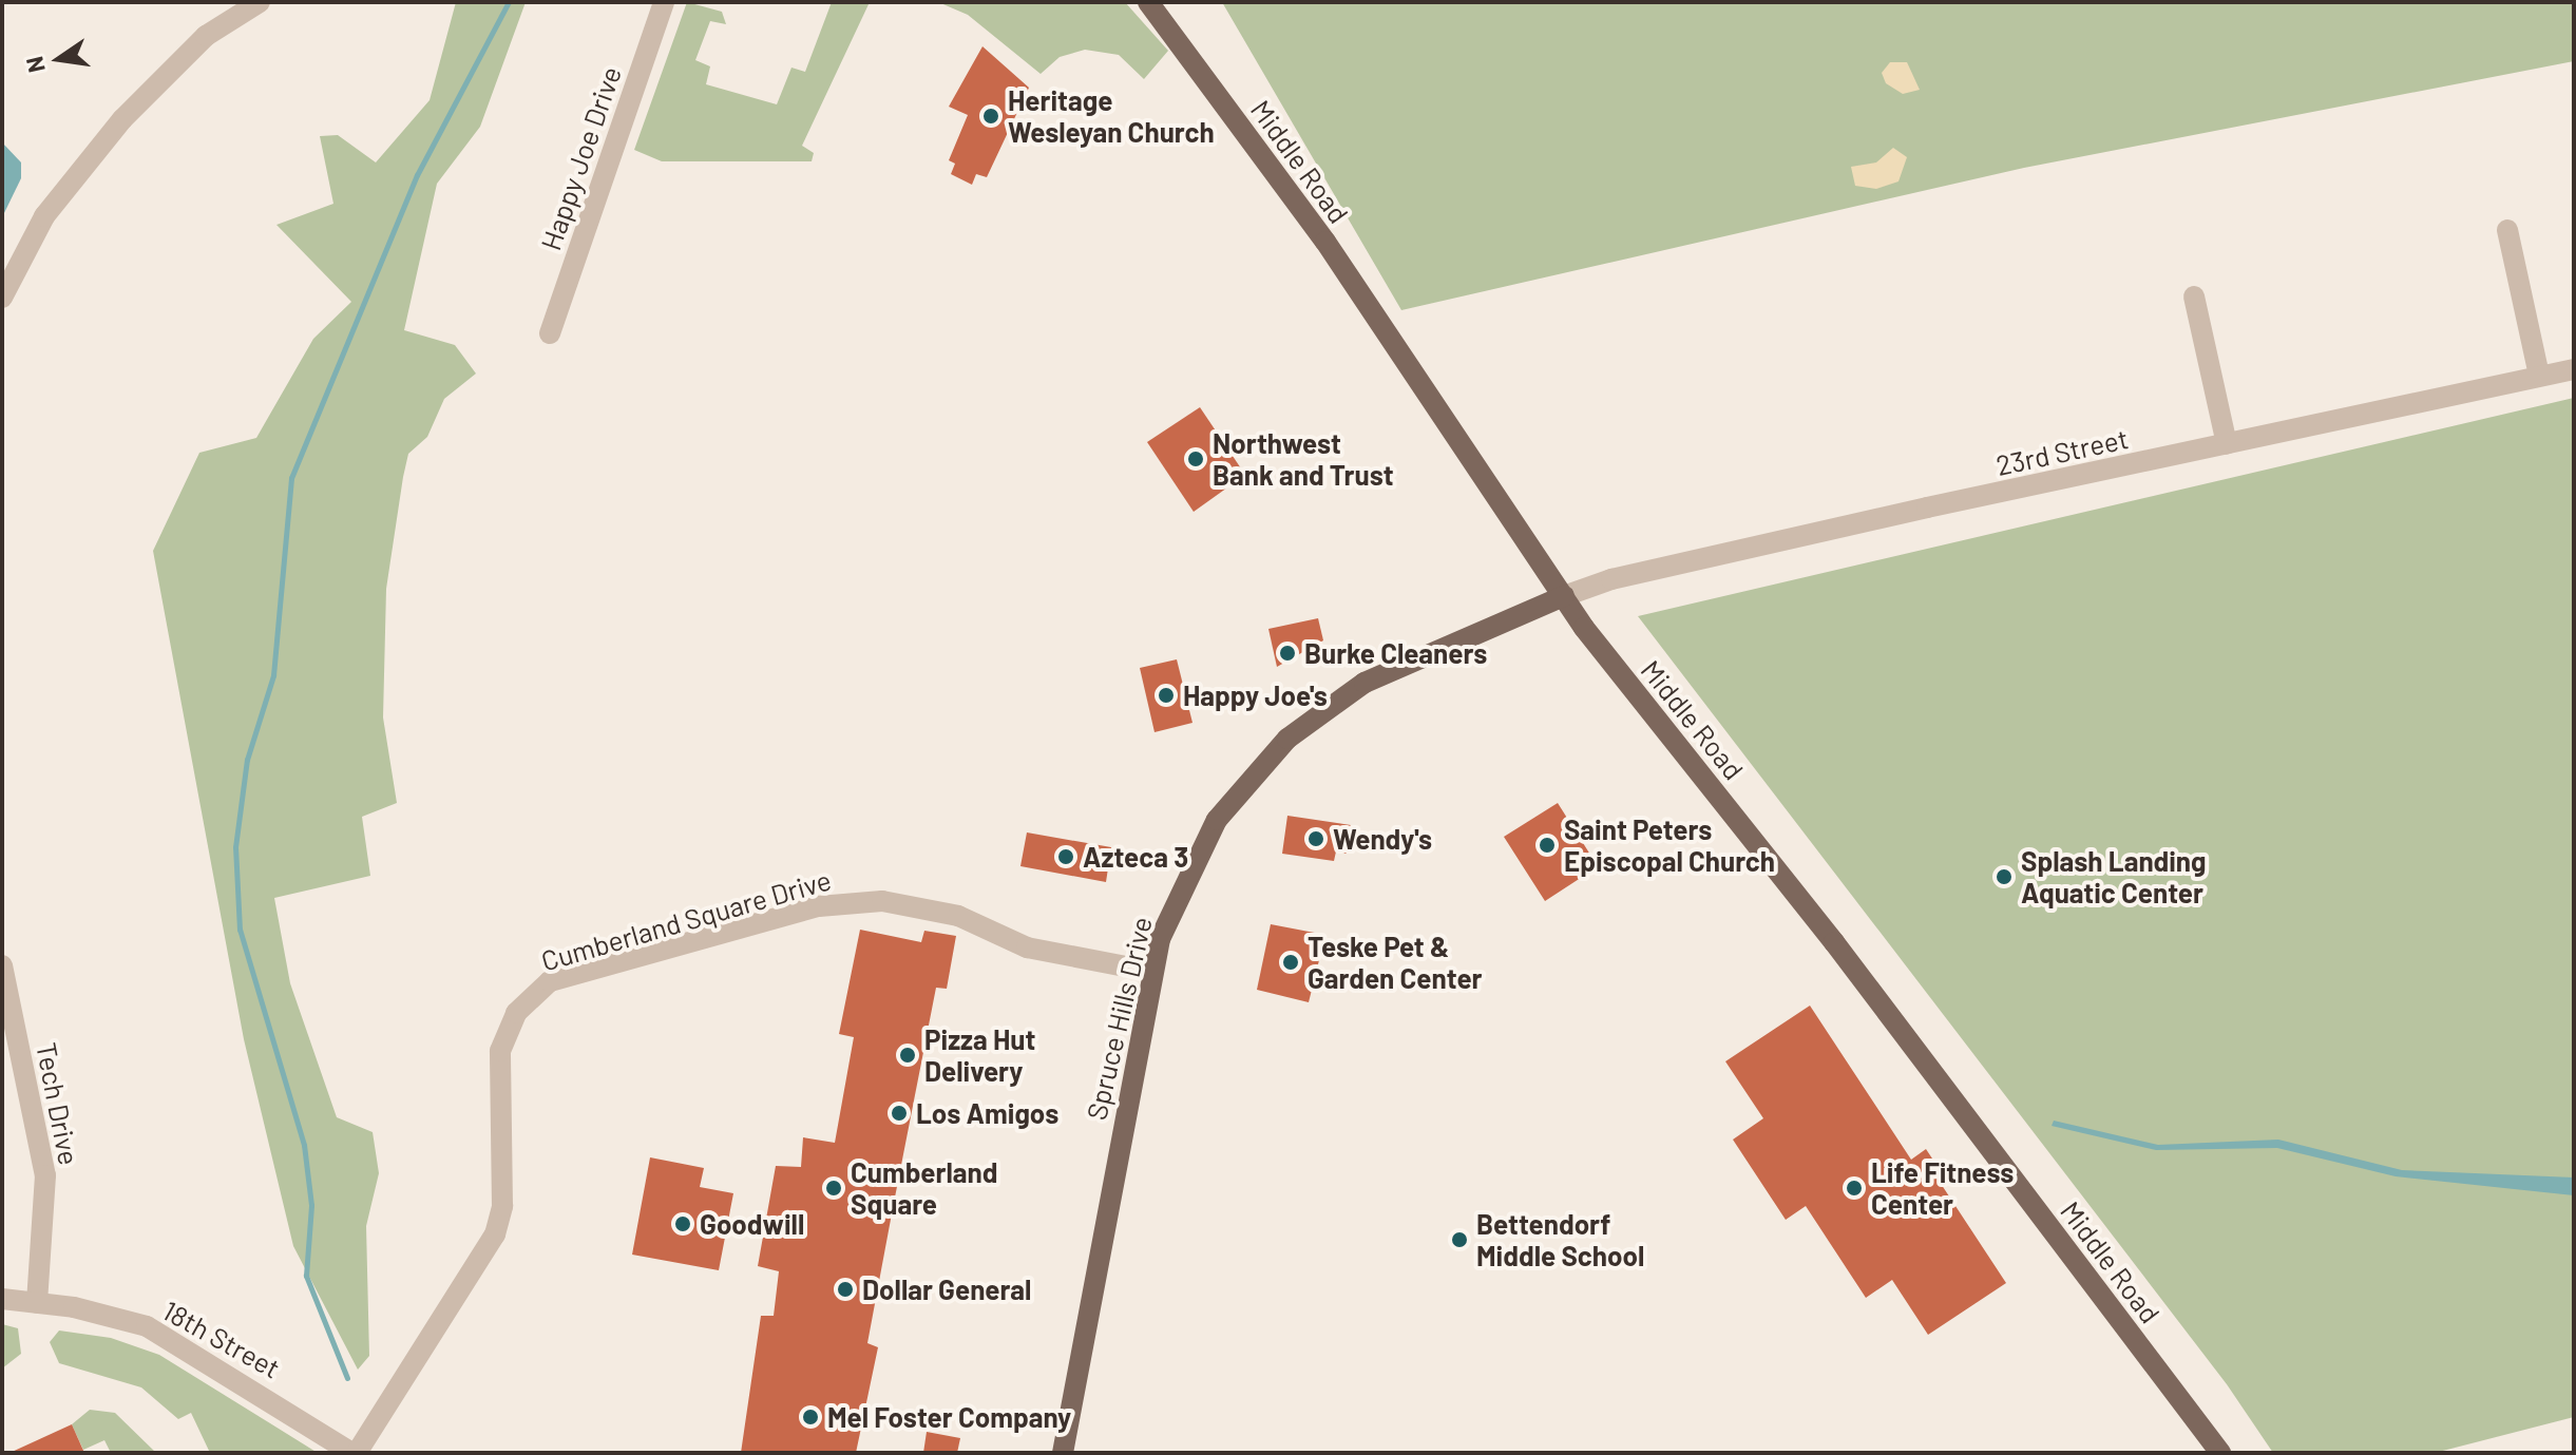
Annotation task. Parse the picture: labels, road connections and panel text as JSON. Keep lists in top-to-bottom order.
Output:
{
  "streets": {
    "main road": ["Middle Road", "Spruce Hills Drive"],
    "street": [
      "Happy Joe Drive",
      "23rd Street",
      "Cumberland Square Drive",
      "Tech Drive",
      "18th Street"
    ]
  },
  "crossings": [
    ["Middle Road", "23rd Street"],
    ["Middle Road", "Spruce Hills Drive"],
    ["23rd Street", "Spruce Hills Drive"],
    ["Cumberland Square Drive", "Spruce Hills Drive"],
    ["Cumberland Square Drive", "18th Street"],
    ["Tech Drive", "18th Street"]
  ],
  "places": [
    "Heritage Wesleyan Church",
    "Northwest Bank and Trust",
    "Burke Cleaners",
    "Happy Joe's",
    "Wendy's",
    "Saint Peters Episcopal Church",
    "Azteca 3",
    "Splash Landing Aquatic Center",
    "Teske Pet & Garden Center",
    "Pizza Hut Delivery",
    "Los Amigos",
    "Cumberland Square",
    "Life Fitness Center",
    "Goodwill",
    "Bettendorf Middle School",
    "Dollar General",
    "Mel Foster Company"
  ],
  "north": "left"
}
